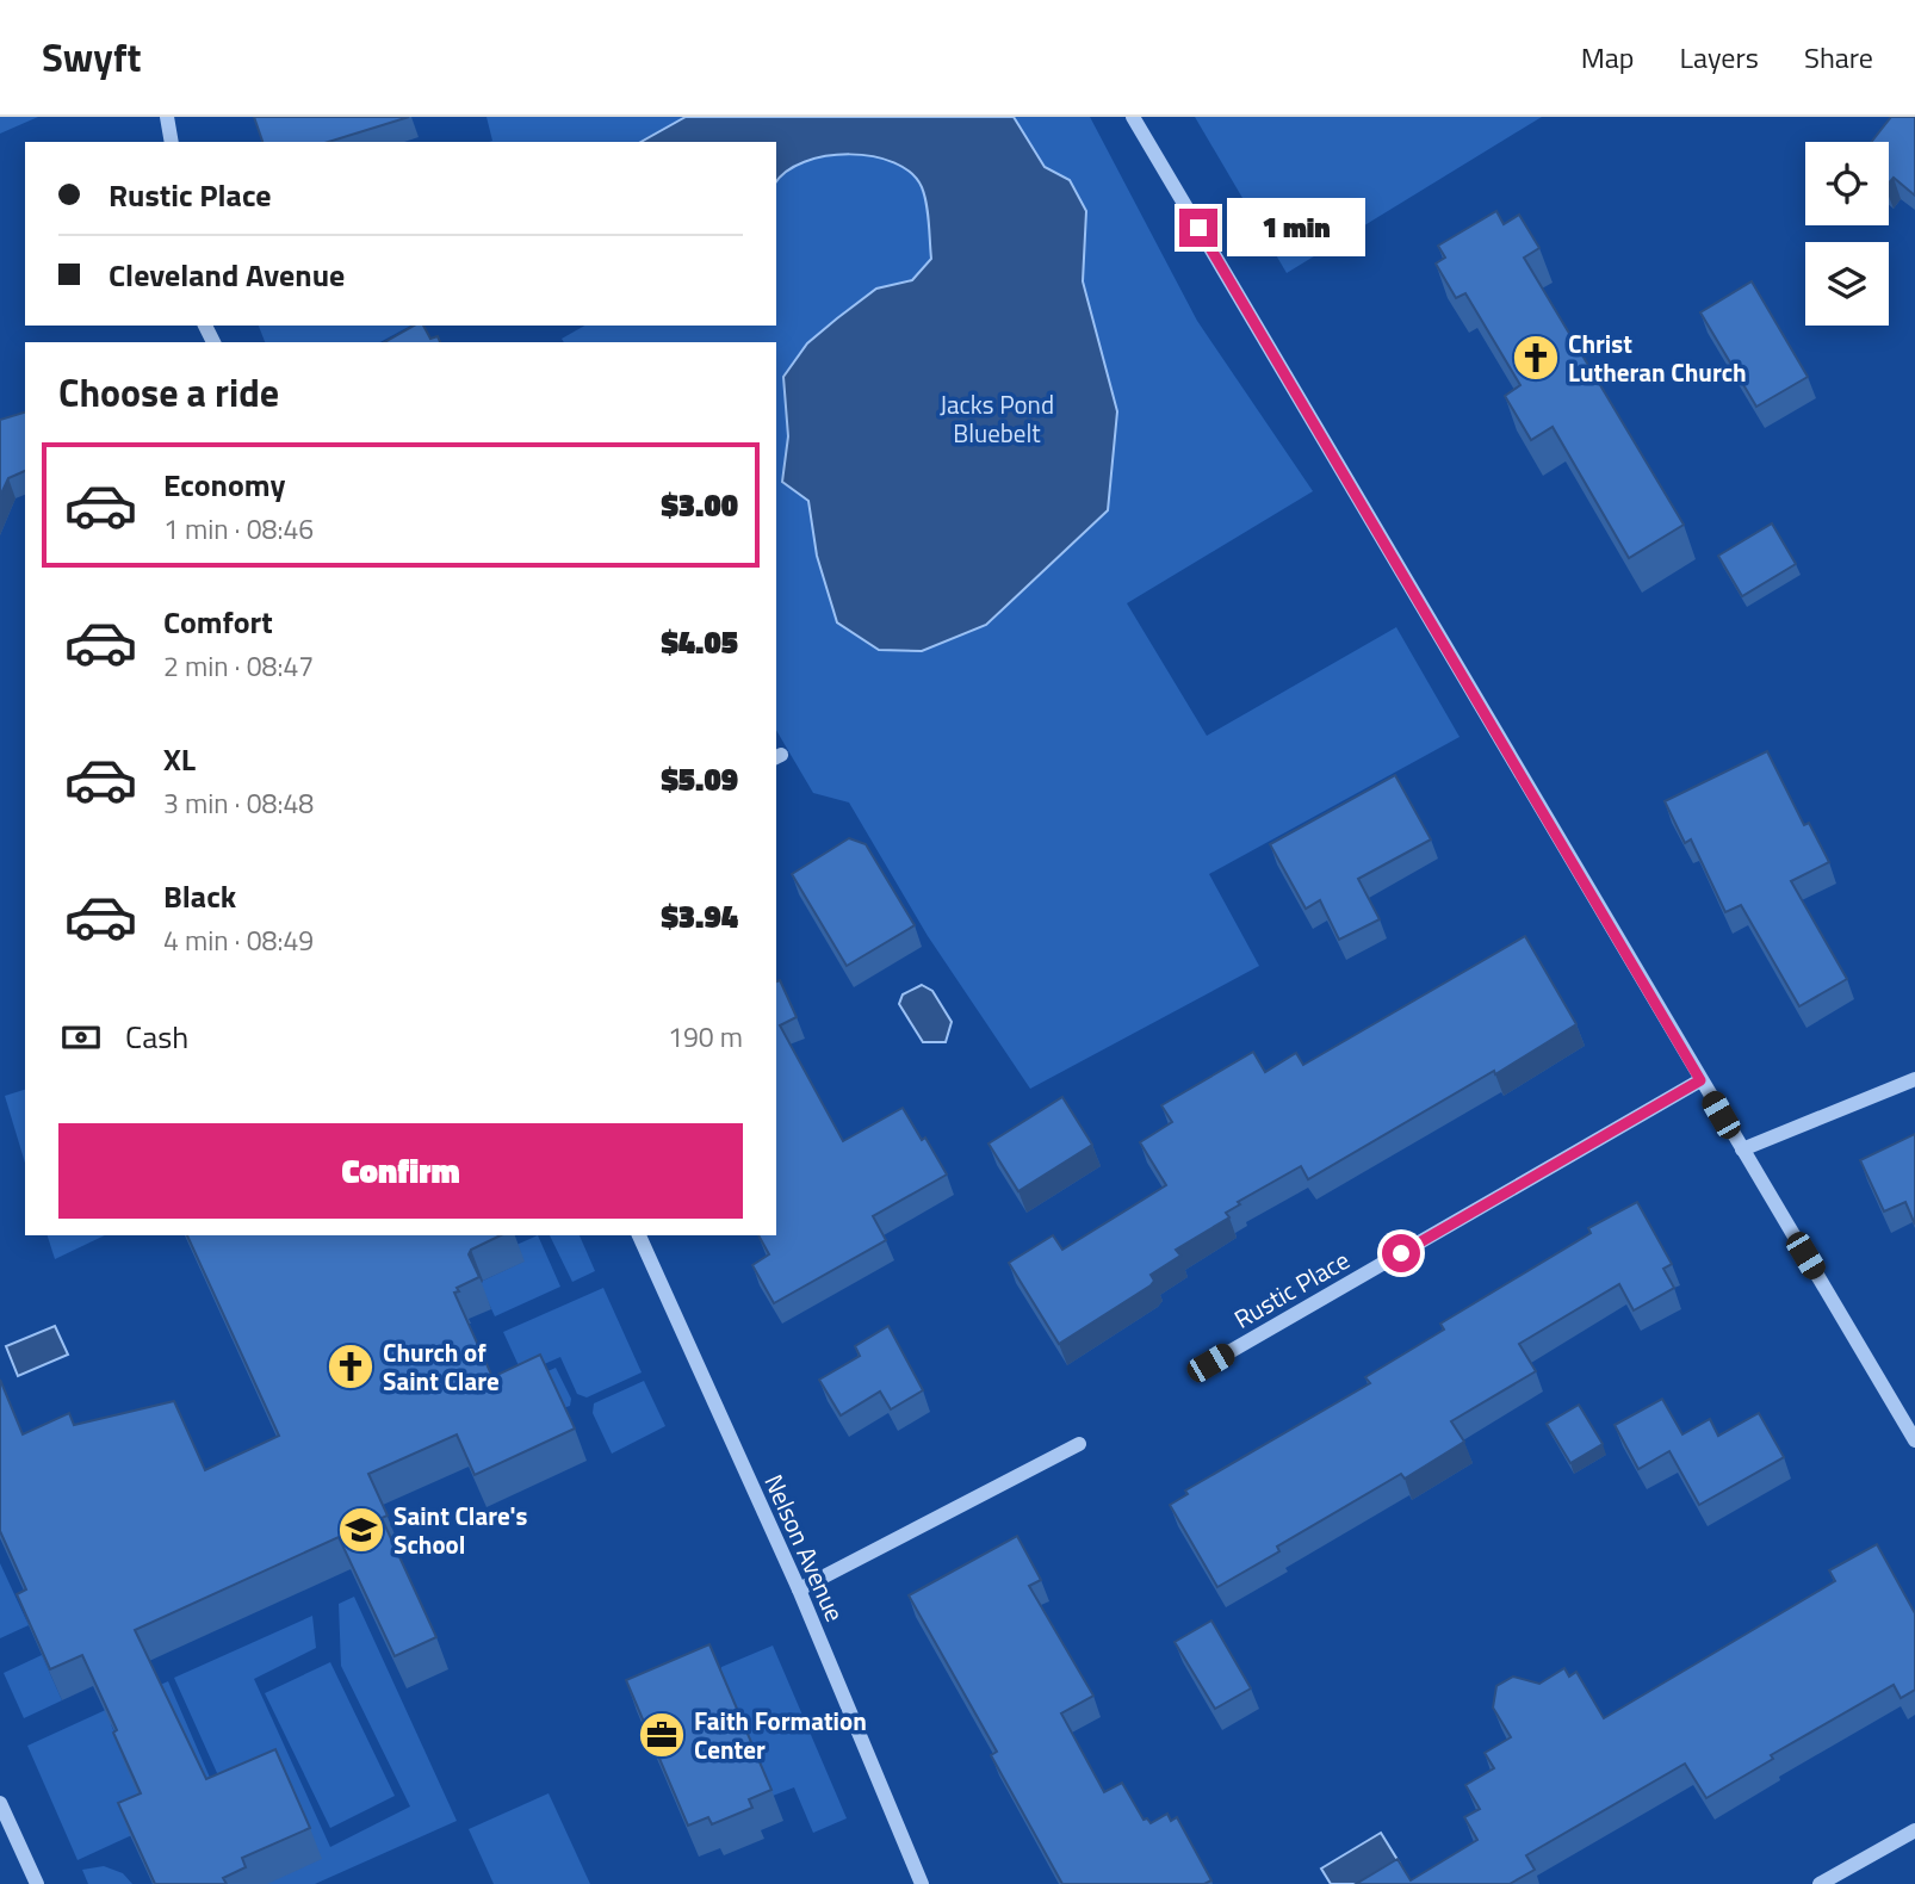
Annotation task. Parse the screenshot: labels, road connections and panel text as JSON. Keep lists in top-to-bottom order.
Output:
{
  "streets": {
    "street": ["Rustic Place", "Nelson Avenue"]
  },
  "parks": ["Jacks Pond Bluebelt"],
  "places": {
    "church": ["Christ Lutheran Church", "Church of Saint Clare"],
    "school or university": ["Saint Clare's School"],
    "office": ["Faith Formation Center"]
  },
  "page": {
    "header": "Swyft",
    "nav": ["Map", "Layers", "Share"],
    "banner": ["Rustic Place", "Cleveland Avenue"],
    "bubble": "1 min",
    "heading": "Choose a ride",
    "list": [
      {
        "name": "Economy",
        "note": "1 min · 08:46",
        "value": "$3.00"
      },
      {
        "name": "Comfort",
        "note": "2 min · 08:47",
        "value": "$4.05"
      },
      {
        "name": "XL",
        "note": "3 min · 08:48",
        "value": "$5.09"
      },
      {
        "name": "Black",
        "note": "4 min · 08:49",
        "value": "$3.94"
      }
    ],
    "pay": ["Cash", "190 m"],
    "buttons": "Confirm"
  }
}
